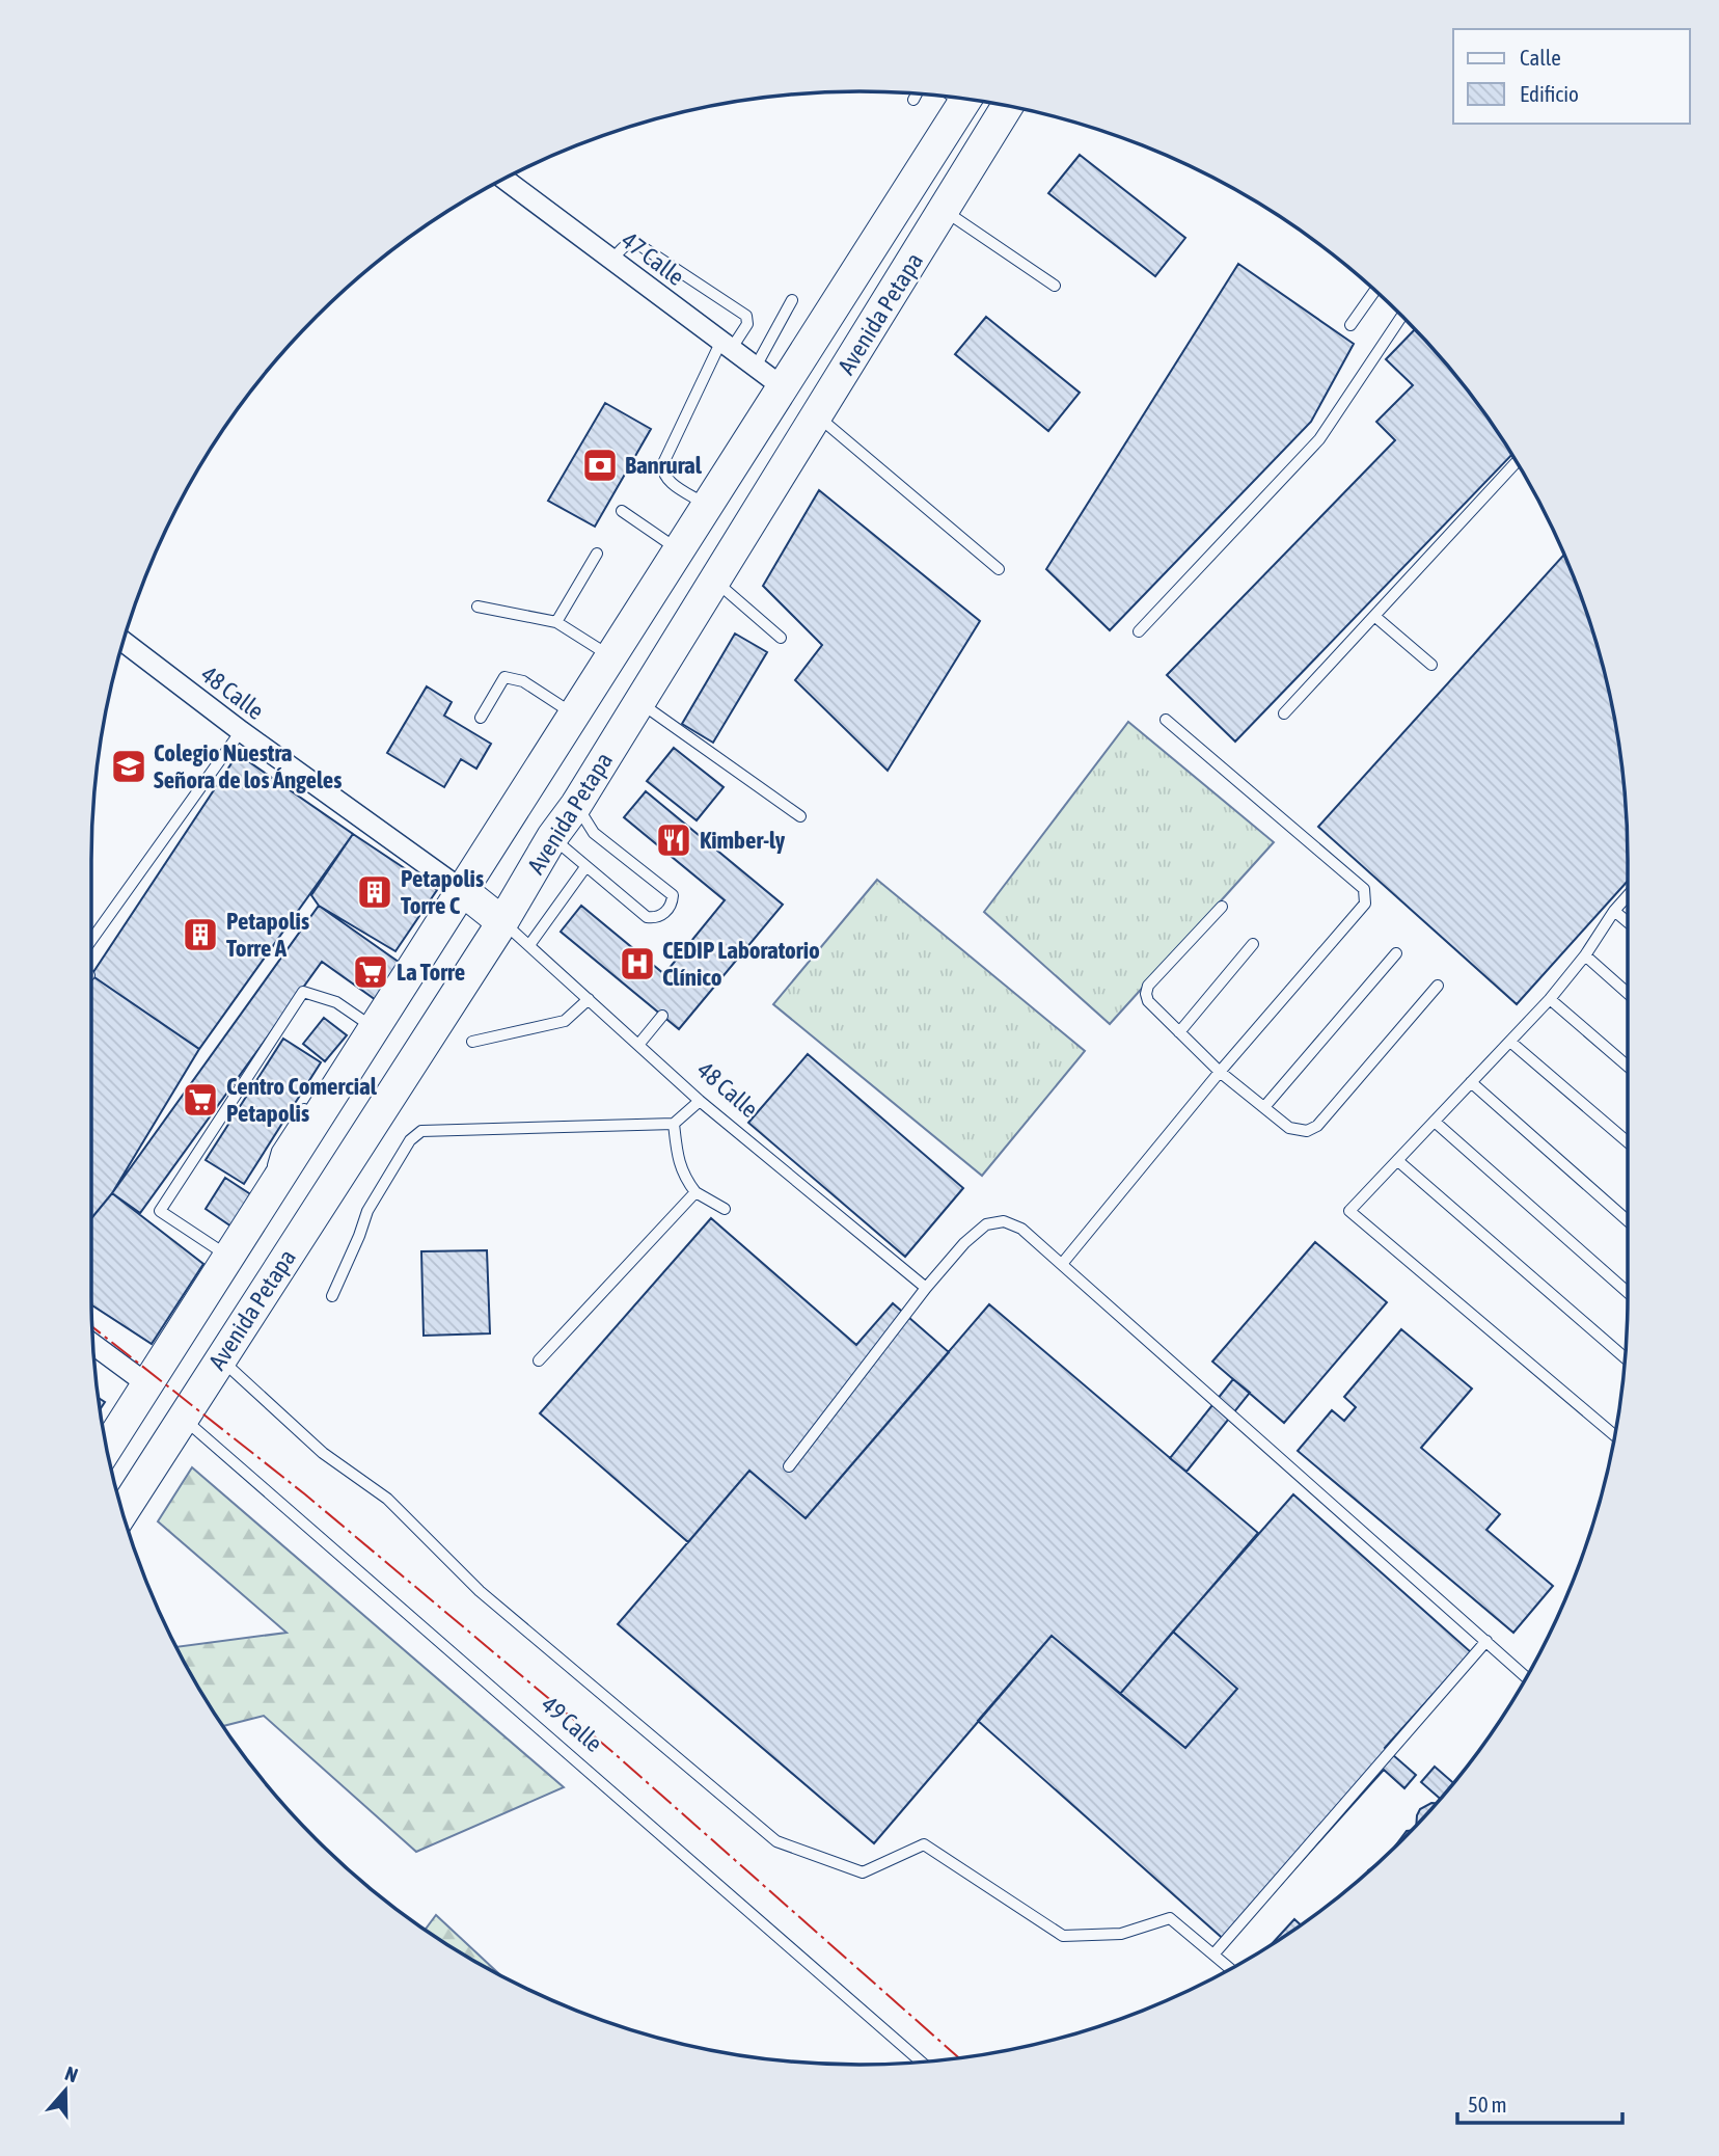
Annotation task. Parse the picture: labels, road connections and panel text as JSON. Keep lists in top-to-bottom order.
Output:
{
  "streets": {
    "main road": ["Avenida Petapa"],
    "street": ["47 Calle", "48 Calle"],
    "lane": ["49 Calle"]
  },
  "crossings": [
    ["47 Calle", "Avenida Petapa"],
    ["Avenida Petapa", "48 Calle"],
    ["Avenida Petapa", "49 Calle"]
  ],
  "places": {
    "bank": ["Banrural"],
    "school or university": ["Colegio Nuestra Señora de los Ángeles"],
    "restaurant": ["Kimber-ly"],
    "building": ["Petapolis Torre C", "Petapolis Torre A"],
    "hospital": ["CEDIP Laboratorio Clínico"],
    "supermarket": ["La Torre", "Centro Comercial Petapolis"]
  },
  "legend": ["Calle", "Edificio"],
  "scale_bar": "50 m",
  "north": "top"
}
